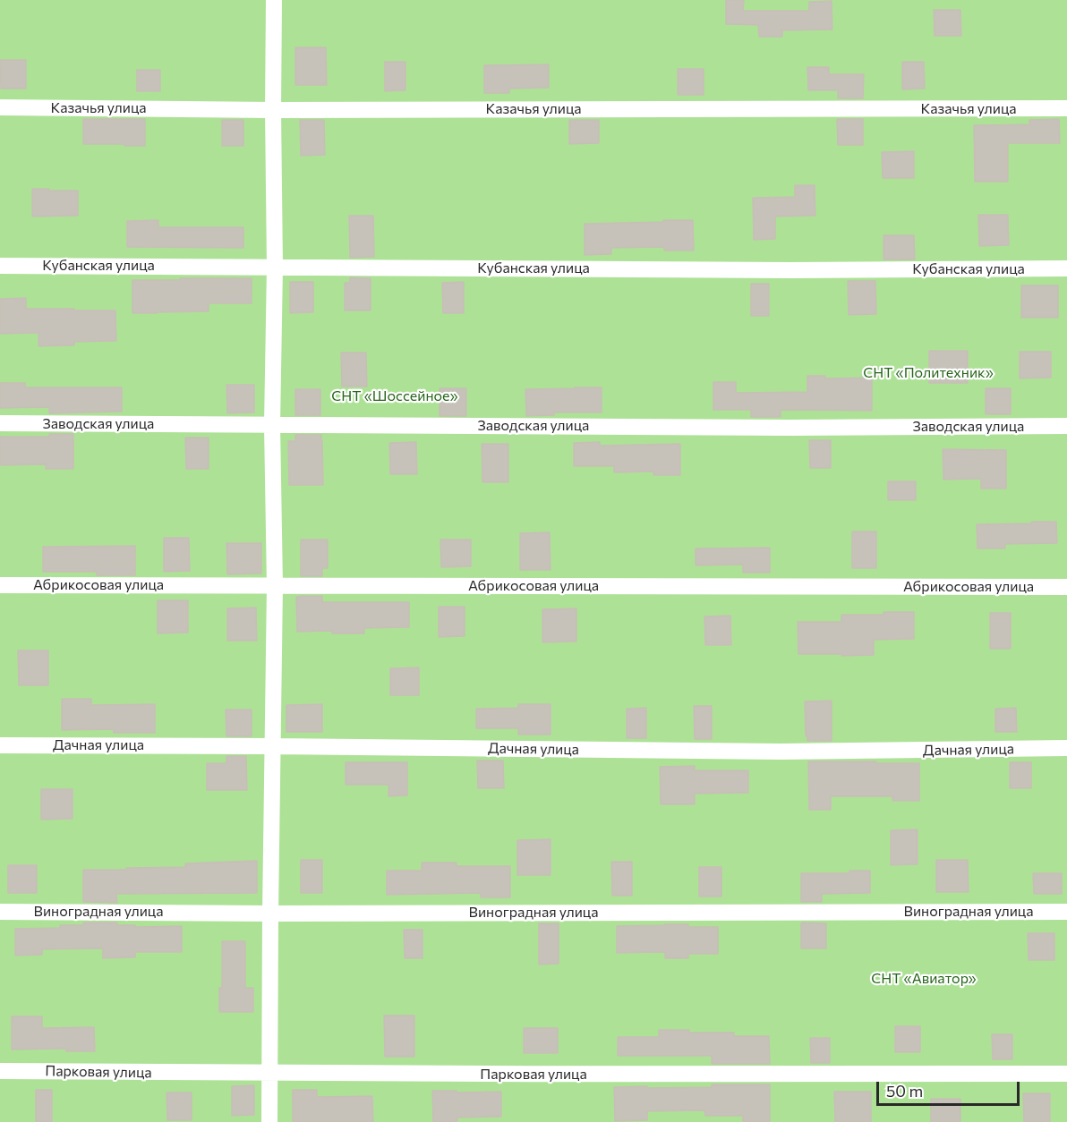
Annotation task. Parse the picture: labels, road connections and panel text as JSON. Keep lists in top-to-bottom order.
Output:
{
  "streets": {
    "street": [
      "Казачья улица",
      "Кубанская улица",
      "Заводская улица",
      "Абрикосовая улица",
      "Дачная улица",
      "Виноградная улица",
      "Парковая улица"
    ]
  },
  "parks": ["СНТ «Политехник»", "СНТ «Шоссейное»", "СНТ «Авиатор»"],
  "scale_bar": "50 m"
}
